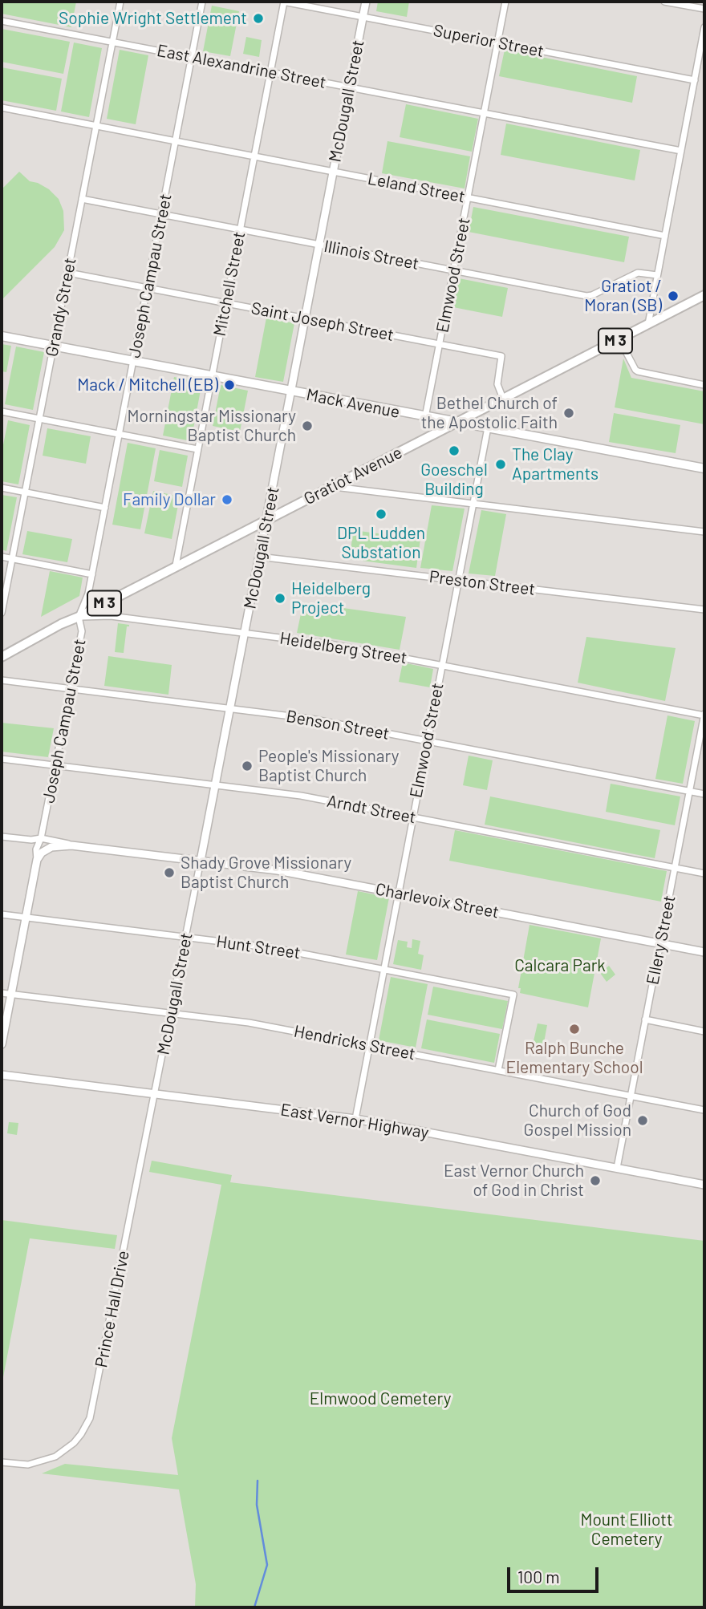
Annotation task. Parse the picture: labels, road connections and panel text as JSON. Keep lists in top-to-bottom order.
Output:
{
  "streets": {
    "main road": ["M 3", "Mack Avenue", "Gratiot Avenue"],
    "street": [
      "Superior Street",
      "East Alexandrine Street",
      "McDougall Street",
      "Leland Street",
      "Illinois Street",
      "Elmwood Street",
      "Joseph Campau Street",
      "Mitchell Street",
      "Grandy Street",
      "Saint Joseph Street",
      "Preston Street",
      "Heidelberg Street",
      "Benson Street",
      "Arndt Street",
      "Charlevoix Street",
      "Ellery Street",
      "Hunt Street",
      "Hendricks Street",
      "East Vernor Highway",
      "Prince Hall Drive"
    ]
  },
  "crossings": [
    ["Superior Street", "McDougall Street"],
    ["Superior Street", "Elmwood Street"],
    ["Superior Street", "Mitchell Street"],
    ["East Alexandrine Street", "McDougall Street"],
    ["East Alexandrine Street", "Elmwood Street"],
    ["East Alexandrine Street", "Joseph Campau Street"],
    ["East Alexandrine Street", "Mitchell Street"],
    ["East Alexandrine Street", "Grandy Street"],
    ["McDougall Street", "Leland Street"],
    ["McDougall Street", "Illinois Street"],
    ["McDougall Street", "Saint Joseph Street"],
    ["McDougall Street", "Mack Avenue"],
    ["McDougall Street", "Gratiot Avenue"],
    ["McDougall Street", "Preston Street"],
    ["McDougall Street", "Heidelberg Street"],
    ["McDougall Street", "Benson Street"],
    ["McDougall Street", "Arndt Street"],
    ["McDougall Street", "Charlevoix Street"],
    ["McDougall Street", "Hunt Street"],
    ["McDougall Street", "Hendricks Street"],
    ["McDougall Street", "East Vernor Highway"],
    ["McDougall Street", "Prince Hall Drive"],
    ["Leland Street", "Elmwood Street"],
    ["Leland Street", "Joseph Campau Street"],
    ["Leland Street", "Mitchell Street"],
    ["Leland Street", "Grandy Street"],
    ["Illinois Street", "Elmwood Street"],
    ["Illinois Street", "Joseph Campau Street"],
    ["Illinois Street", "Mitchell Street"],
    ["Illinois Street", "Grandy Street"],
    ["Elmwood Street", "Saint Joseph Street"],
    ["Elmwood Street", "Mack Avenue"],
    ["Elmwood Street", "Preston Street"],
    ["Elmwood Street", "Heidelberg Street"],
    ["Elmwood Street", "Benson Street"],
    ["Elmwood Street", "Arndt Street"],
    ["Elmwood Street", "Charlevoix Street"],
    ["Elmwood Street", "Hunt Street"],
    ["Elmwood Street", "Hendricks Street"],
    ["Elmwood Street", "East Vernor Highway"],
    ["Joseph Campau Street", "Saint Joseph Street"],
    ["Joseph Campau Street", "Mack Avenue"],
    ["Joseph Campau Street", "Gratiot Avenue"],
    ["Joseph Campau Street", "Heidelberg Street"],
    ["Joseph Campau Street", "Benson Street"],
    ["Joseph Campau Street", "Arndt Street"],
    ["Joseph Campau Street", "Charlevoix Street"],
    ["Joseph Campau Street", "Hunt Street"],
    ["Joseph Campau Street", "Hendricks Street"],
    ["Mitchell Street", "Saint Joseph Street"],
    ["Mitchell Street", "Mack Avenue"],
    ["Mitchell Street", "Gratiot Avenue"],
    ["Grandy Street", "Saint Joseph Street"],
    ["Grandy Street", "Mack Avenue"],
    ["Saint Joseph Street", "Gratiot Avenue"],
    ["Mack Avenue", "Gratiot Avenue"],
    ["Gratiot Avenue", "Heidelberg Street"],
    ["Heidelberg Street", "Ellery Street"],
    ["Benson Street", "Ellery Street"],
    ["Arndt Street", "Ellery Street"],
    ["Charlevoix Street", "Ellery Street"],
    ["Ellery Street", "Hendricks Street"],
    ["Ellery Street", "East Vernor Highway"],
    ["Hunt Street", "Hendricks Street"],
    ["East Vernor Highway", "Prince Hall Drive"]
  ],
  "parks": ["Calcara Park", "Elmwood Cemetery", "Mount Elliott Cemetery"],
  "places": [
    "Sophie Wright Settlement",
    "Gratiot / Moran (SB)",
    "Mack / Mitchell (EB)",
    "Bethel Church of the Apostolic Faith",
    "Morningstar Missionary Baptist Church",
    "Goeschel Building",
    "The Clay Apartments",
    "Family Dollar",
    "DPL Ludden Substation",
    "Heidelberg Project",
    "People's Missionary Baptist Church",
    "Shady Grove Missionary Baptist Church",
    "Ralph Bunche Elementary School",
    "Church of God Gospel Mission",
    "East Vernor Church of God in Christ"
  ],
  "scale_bar": "100 m"
}
